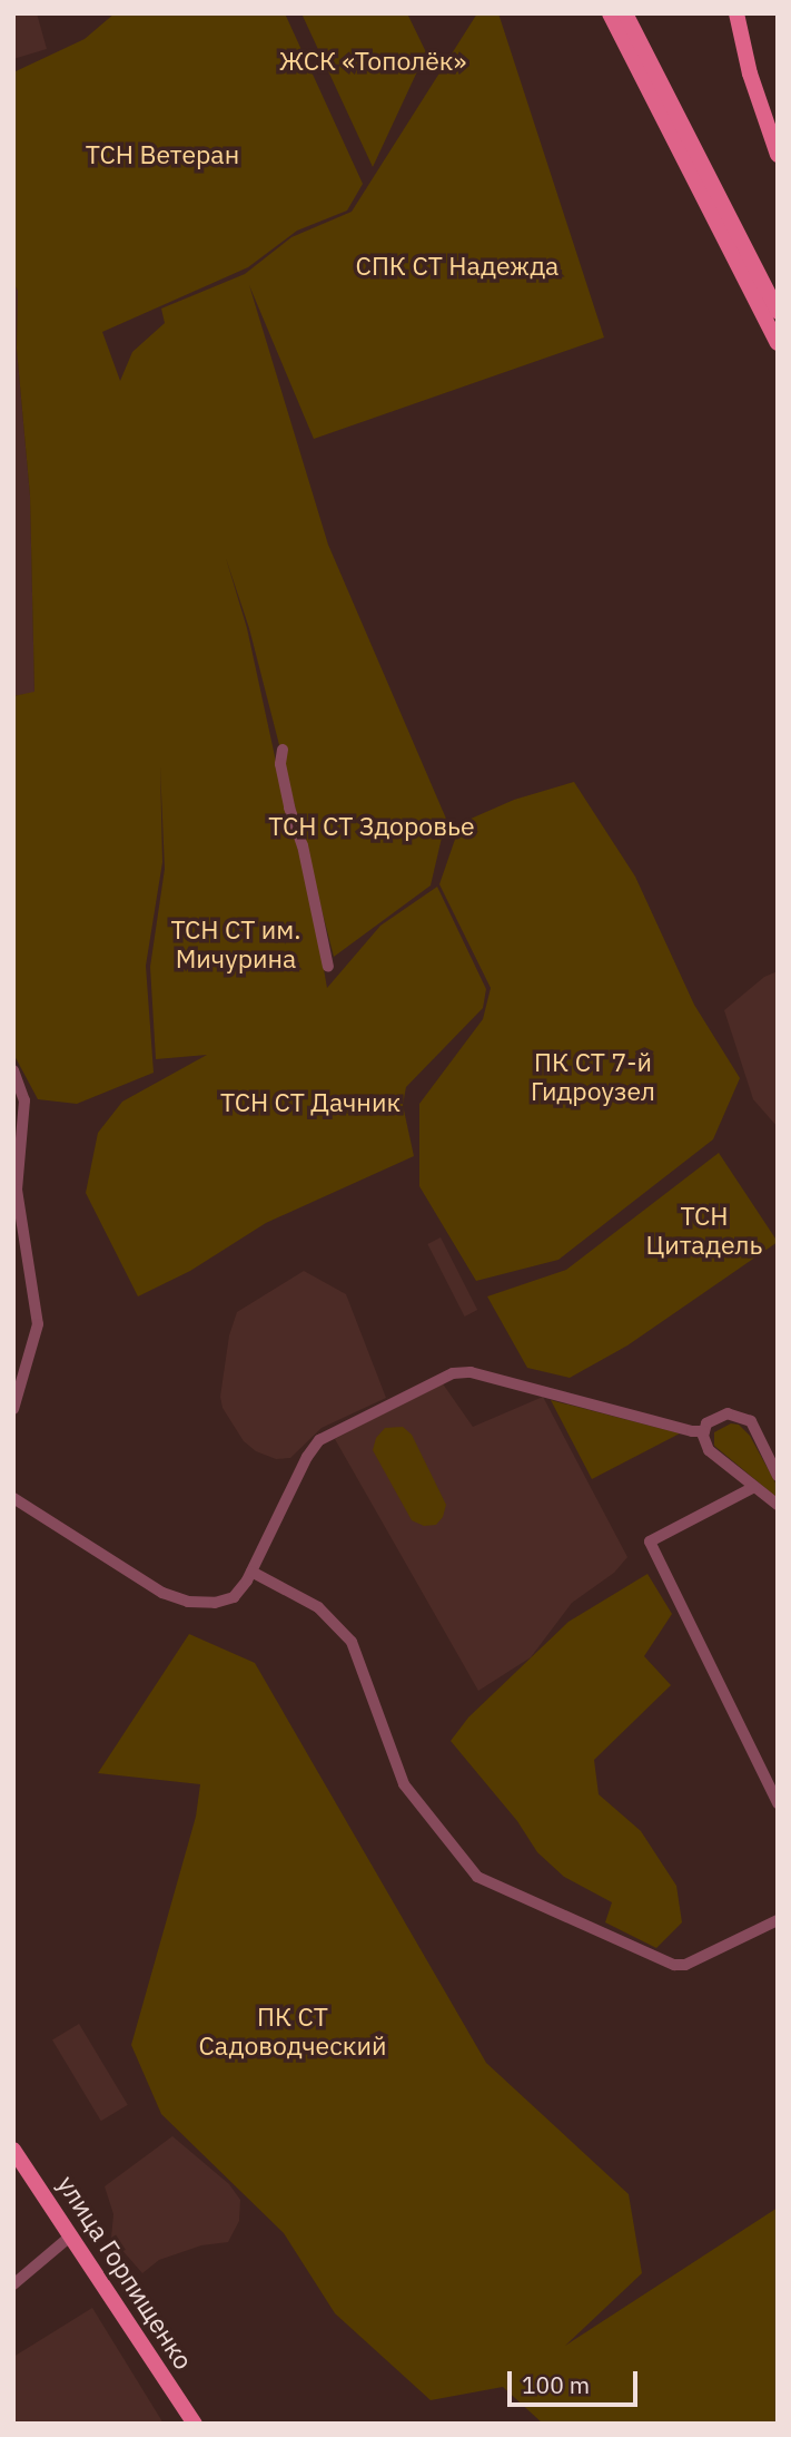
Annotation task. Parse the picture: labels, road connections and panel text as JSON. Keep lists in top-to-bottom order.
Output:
{
  "streets": {
    "main road": ["улица Горпищенко"]
  },
  "parks": [
    "ЖСК «Тополёк»",
    "ТСН Ветеран",
    "СПК СТ Надежда",
    "ТСН СТ Здоровье",
    "ТСН СТ им. Мичурина",
    "ПК СТ 7-й Гидроузел",
    "ТСН СТ Дачник",
    "ТСН Цитадель",
    "ПК СТ Садоводческий"
  ],
  "scale_bar": "100 m"
}
